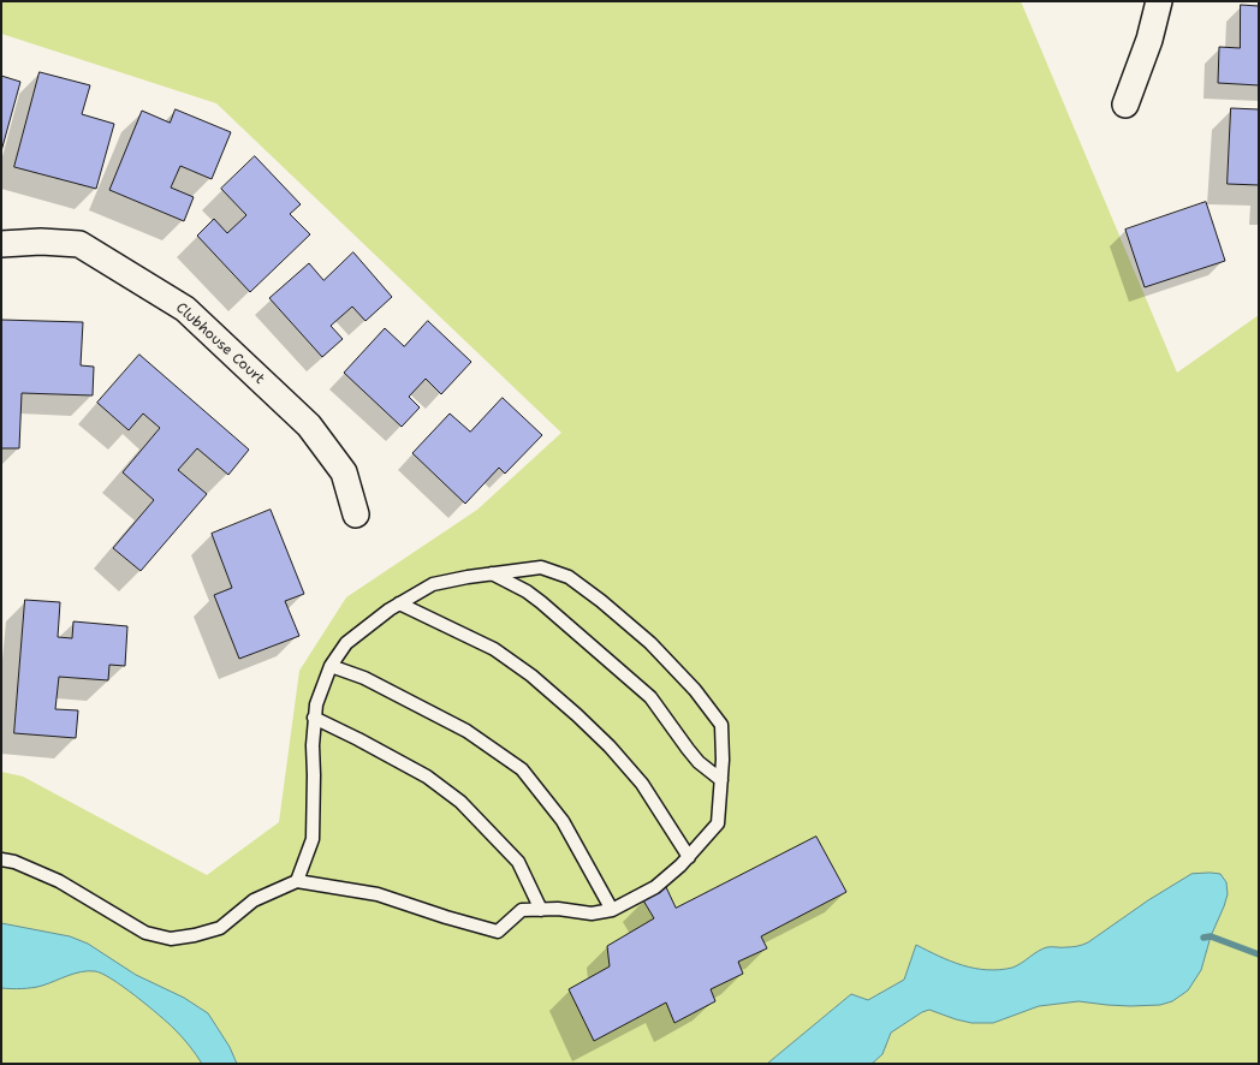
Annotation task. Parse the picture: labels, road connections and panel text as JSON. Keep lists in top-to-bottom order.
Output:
{
  "streets": {
    "street": ["Clubhouse Court"]
  }
}
